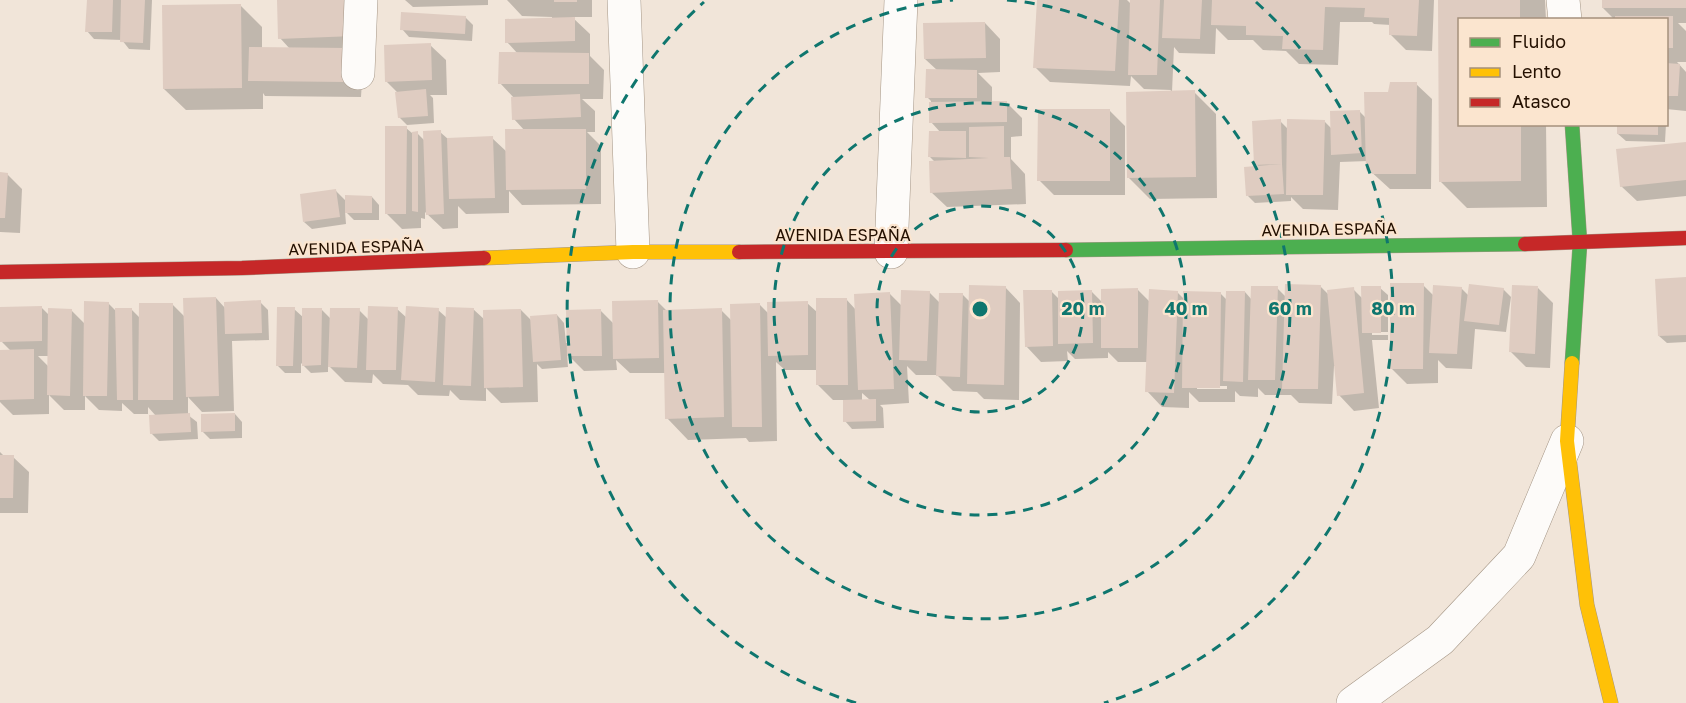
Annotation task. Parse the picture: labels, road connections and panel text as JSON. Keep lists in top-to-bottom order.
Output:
{
  "streets": {
    "street": ["AVENIDA ESPAÑA"]
  },
  "legend": ["Fluido", "Lento", "Atasco"],
  "rings": [
    "20 m",
    "40 m",
    "60 m",
    "80 m"
  ]
}
